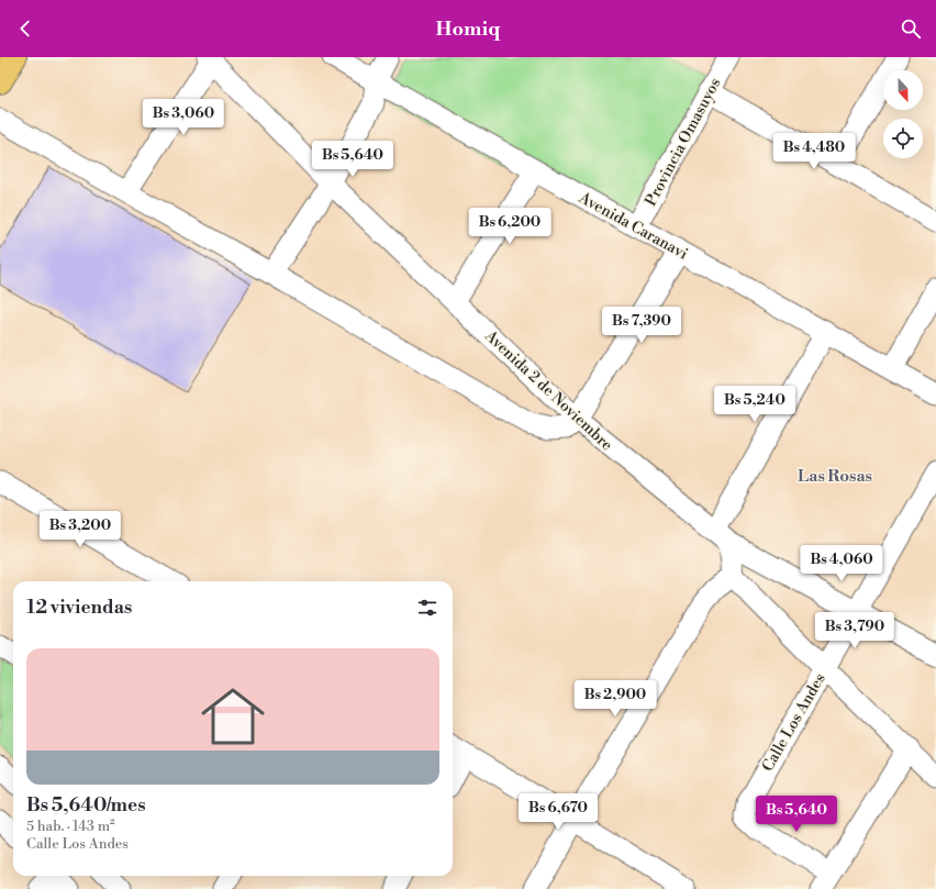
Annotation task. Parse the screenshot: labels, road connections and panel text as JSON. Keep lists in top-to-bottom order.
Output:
{
  "streets": {
    "street": [
      "Provincia Omasuyos",
      "Avenida Caranavi",
      "Avenida 2 de Noviembre",
      "Calle Los Andes"
    ]
  },
  "crossings": [
    ["Provincia Omasuyos", "Avenida Caranavi"],
    ["Avenida 2 de Noviembre", "Calle Los Andes"]
  ],
  "districts": ["Las Rosas"],
  "north": "bottom",
  "page": {
    "header": "Homiq",
    "price": [
      "Bs 3,060",
      "Bs 4,480",
      "Bs 5,640",
      "Bs 6,200",
      "Bs 7,390",
      "Bs 5,240",
      "Bs 3,200",
      "Bs 4,060",
      "Bs 3,790",
      "Bs 2,900",
      "Bs 6,670",
      "Bs 5,640"
    ],
    "heading": "12 viviendas",
    "list": [
      {
        "name": "Bs 5,640/mes",
        "note": "5 hab. · 143 m² · Calle Los Andes"
      }
    ]
  }
}
